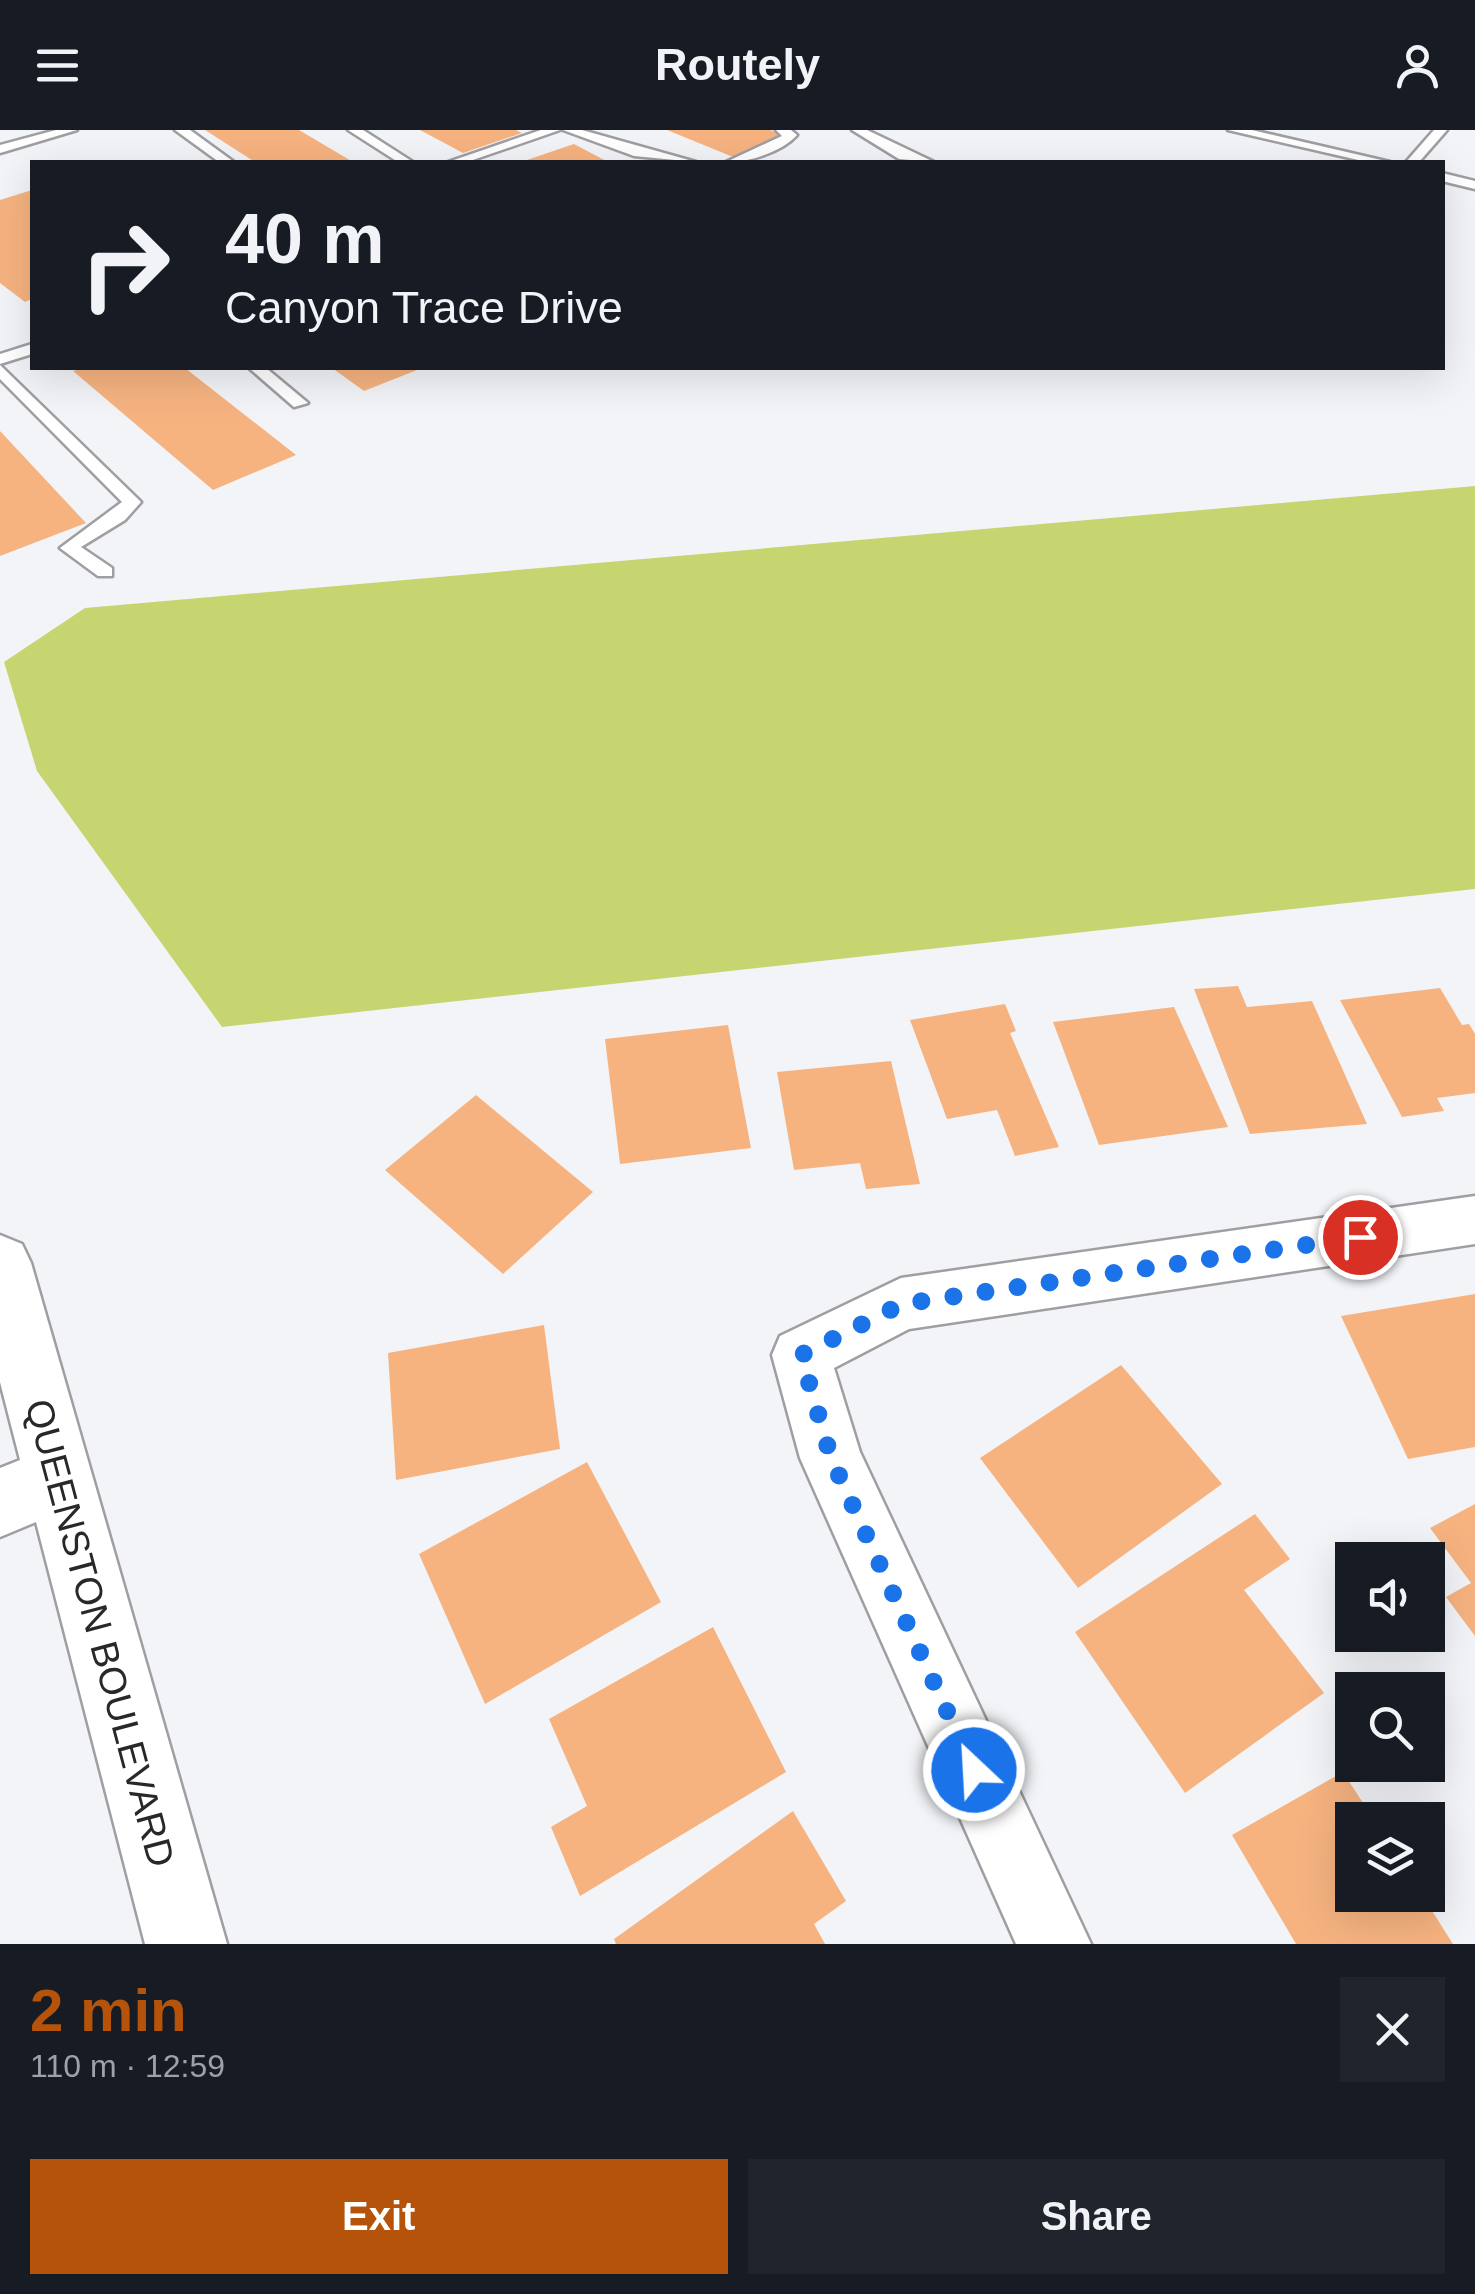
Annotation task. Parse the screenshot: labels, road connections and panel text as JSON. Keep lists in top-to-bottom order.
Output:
{
  "streets": {
    "main road": ["QUEENSTON BOULEVARD"]
  },
  "page": {
    "header": "Routely",
    "turn": ["40 m", "Canyon Trace Drive"],
    "heading": ["2 min", "110 m · 12:59"],
    "buttons": ["Exit", "Share"]
  }
}
